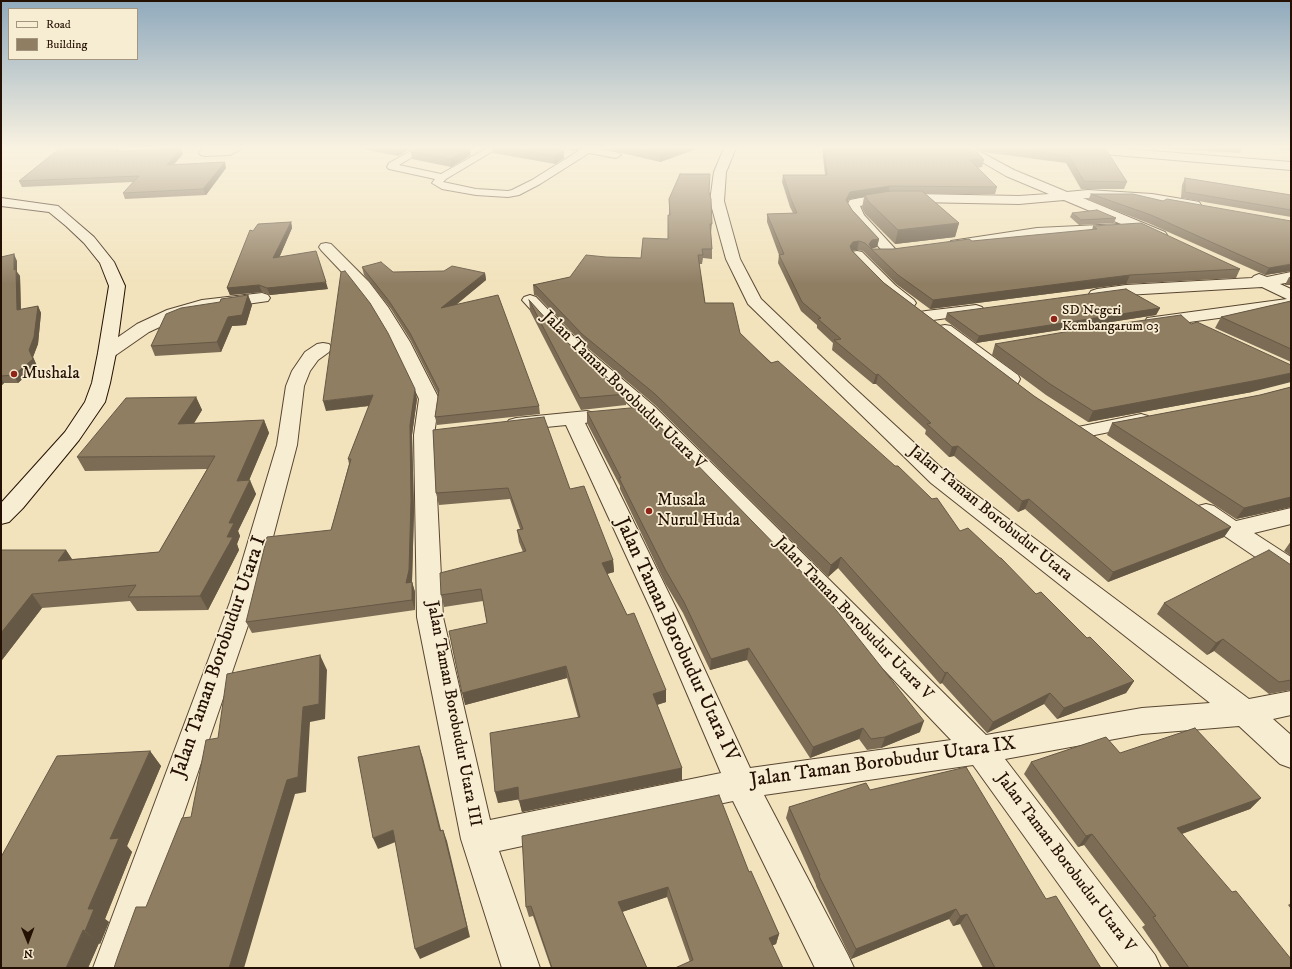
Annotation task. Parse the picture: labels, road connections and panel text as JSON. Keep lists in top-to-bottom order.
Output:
{
  "streets": {
    "street": [
      "Jalan Taman Borobudur Utara V",
      "Jalan Taman Borobudur Utara",
      "Jalan Taman Borobudur Utara IV",
      "Jalan Taman Borobudur Utara I",
      "Jalan Taman Borobudur Utara III",
      "Jalan Taman Borobudur Utara IX"
    ]
  },
  "crossings": [
    ["Jalan Taman Borobudur Utara V", "Jalan Taman Borobudur Utara IX"],
    ["Jalan Taman Borobudur Utara", "Jalan Taman Borobudur Utara IX"],
    ["Jalan Taman Borobudur Utara IV", "Jalan Taman Borobudur Utara IX"],
    ["Jalan Taman Borobudur Utara III", "Jalan Taman Borobudur Utara IX"]
  ],
  "places": ["SD Negeri Kembangarum 03", "Mushala", "Musala Nurul Huda"],
  "legend": ["Road", "Building"],
  "north": "bottom"
}
